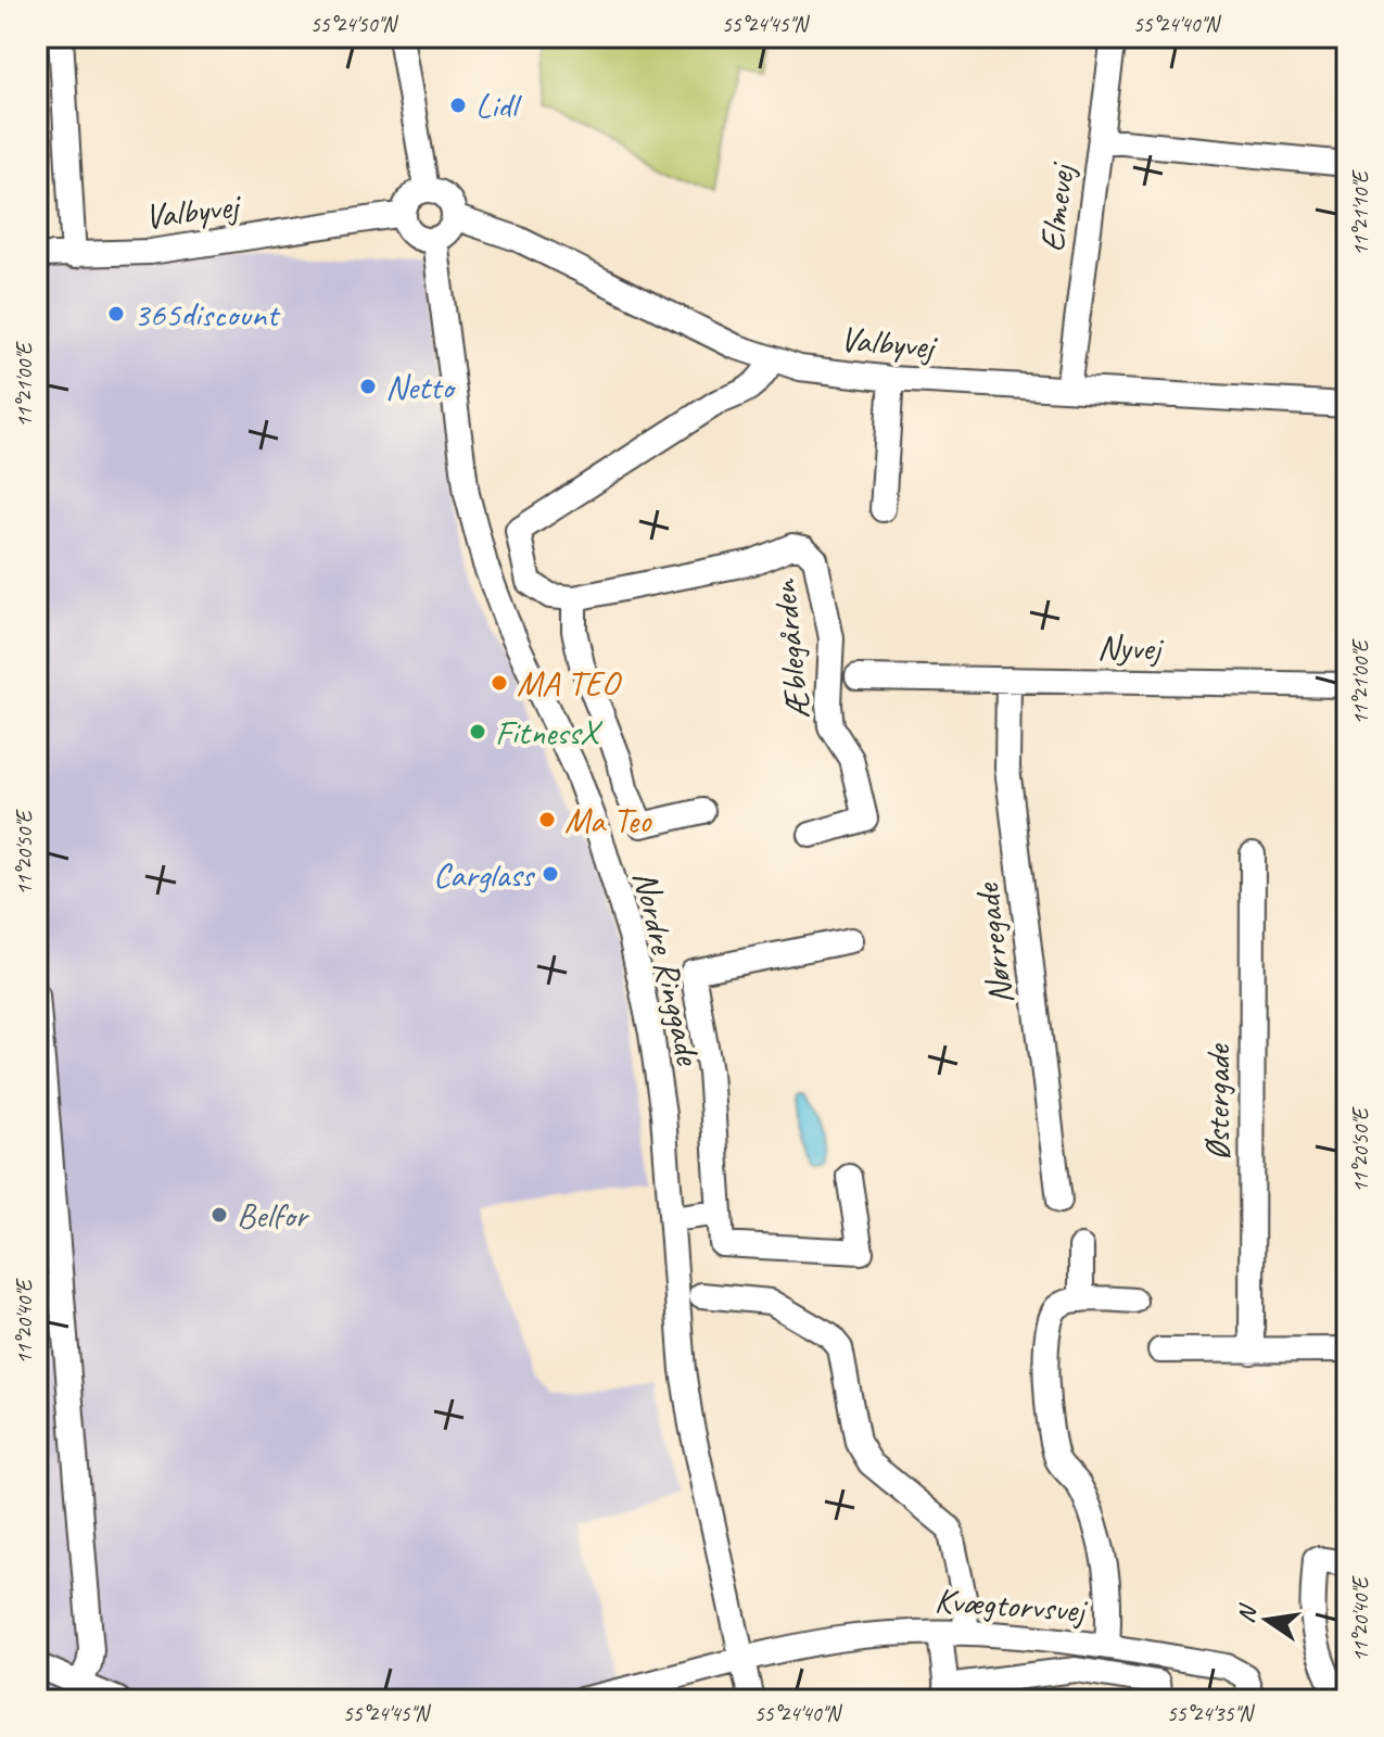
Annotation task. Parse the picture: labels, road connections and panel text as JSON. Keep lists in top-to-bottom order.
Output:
{
  "streets": {
    "street": [
      "Elmevej",
      "Valbyvej",
      "Nyvej",
      "Æblegården",
      "Nørregade",
      "Nordre Ringgade",
      "Østergade",
      "Kvægtorvsvej"
    ]
  },
  "crossings": [
    ["Elmevej", "Valbyvej"],
    ["Valbyvej", "Æblegården"],
    ["Valbyvej", "Nordre Ringgade"],
    ["Nyvej", "Nørregade"],
    ["Nordre Ringgade", "Kvægtorvsvej"]
  ],
  "places": [
    "Lidl",
    "365discount",
    "Netto",
    "MA TEO",
    "FitnessX",
    "Ma Teo",
    "Carglass",
    "Belfor"
  ],
  "north": "left",
  "coordinates": [
    "55°24'50\"N",
    "55°24'45\"N",
    "55°24'40\"N",
    "11°21'10\"E",
    "11°21'00\"E",
    "11°20'50\"E",
    "11°20'40\"E",
    "55°24'35\"N"
  ]
}
